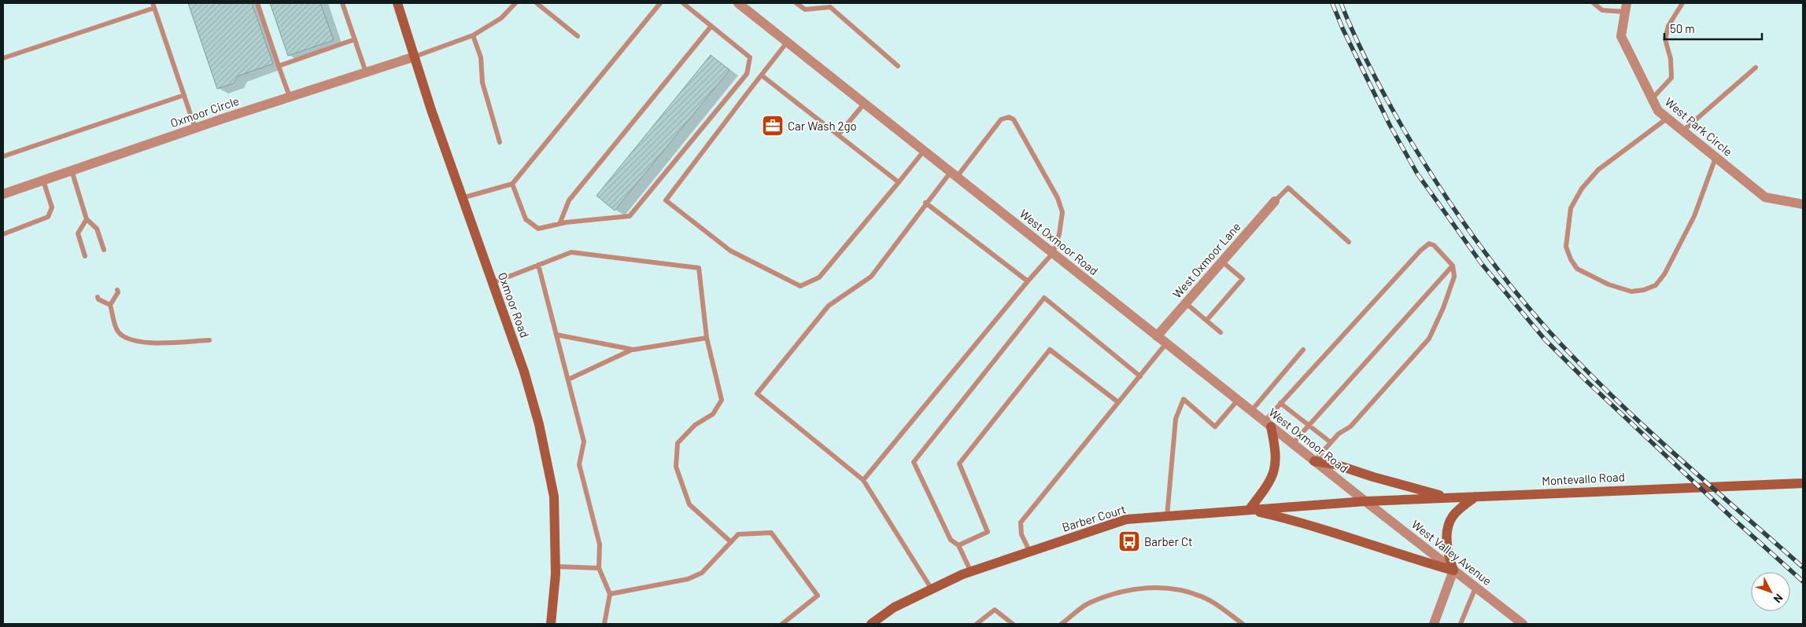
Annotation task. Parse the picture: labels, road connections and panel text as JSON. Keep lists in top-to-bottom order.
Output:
{
  "streets": {
    "main road": ["Oxmoor Road", "Montevallo Road", "Barber Court"],
    "street": [
      "Oxmoor Circle",
      "West Park Circle",
      "West Oxmoor Road",
      "West Oxmoor Lane",
      "West Valley Avenue"
    ]
  },
  "crossings": [
    ["Oxmoor Circle", "Oxmoor Road"],
    ["West Oxmoor Road", "West Oxmoor Lane"],
    ["West Oxmoor Road", "Montevallo Road"],
    ["West Oxmoor Road", "Barber Court"],
    ["West Oxmoor Road", "West Valley Avenue"],
    ["Montevallo Road", "Barber Court"],
    ["Montevallo Road", "West Valley Avenue"],
    ["Barber Court", "West Valley Avenue"]
  ],
  "places": {
    "office": ["Car Wash 2go"],
    "bus stop": ["Barber Ct"]
  },
  "scale_bar": "50 m",
  "north": "bottom right"
}
